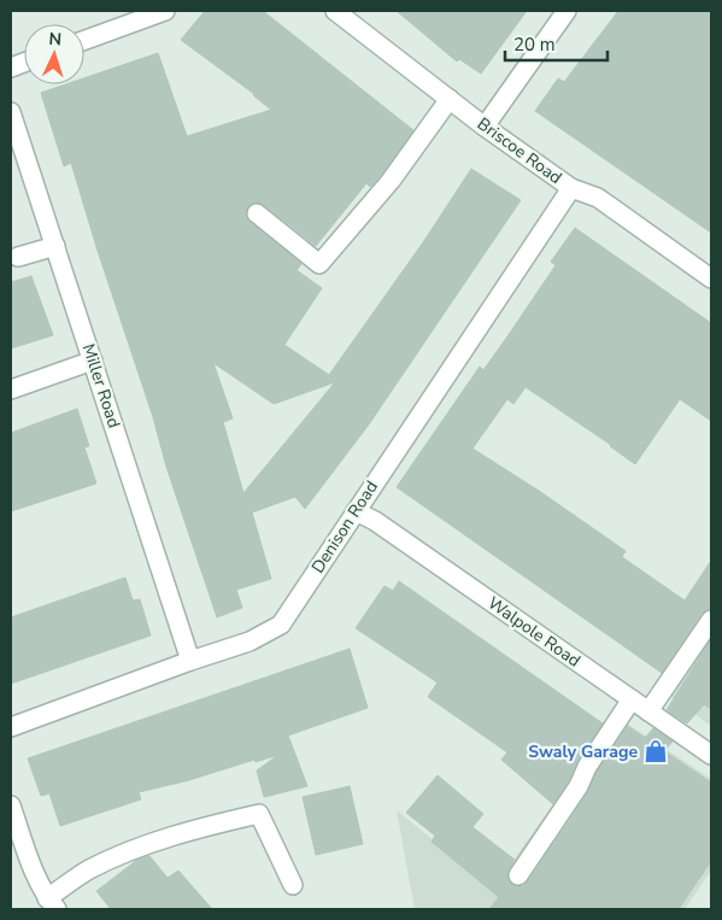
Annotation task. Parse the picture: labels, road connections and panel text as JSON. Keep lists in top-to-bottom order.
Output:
{
  "streets": {
    "street": [
      "Briscoe Road",
      "Miller Road",
      "Denison Road",
      "Walpole Road"
    ]
  },
  "crossings": [
    ["Briscoe Road", "Denison Road"],
    ["Miller Road", "Denison Road"],
    ["Denison Road", "Walpole Road"]
  ],
  "places": {
    "shop": ["Swaly Garage"]
  },
  "scale_bar": "20 m",
  "north": "top"
}
